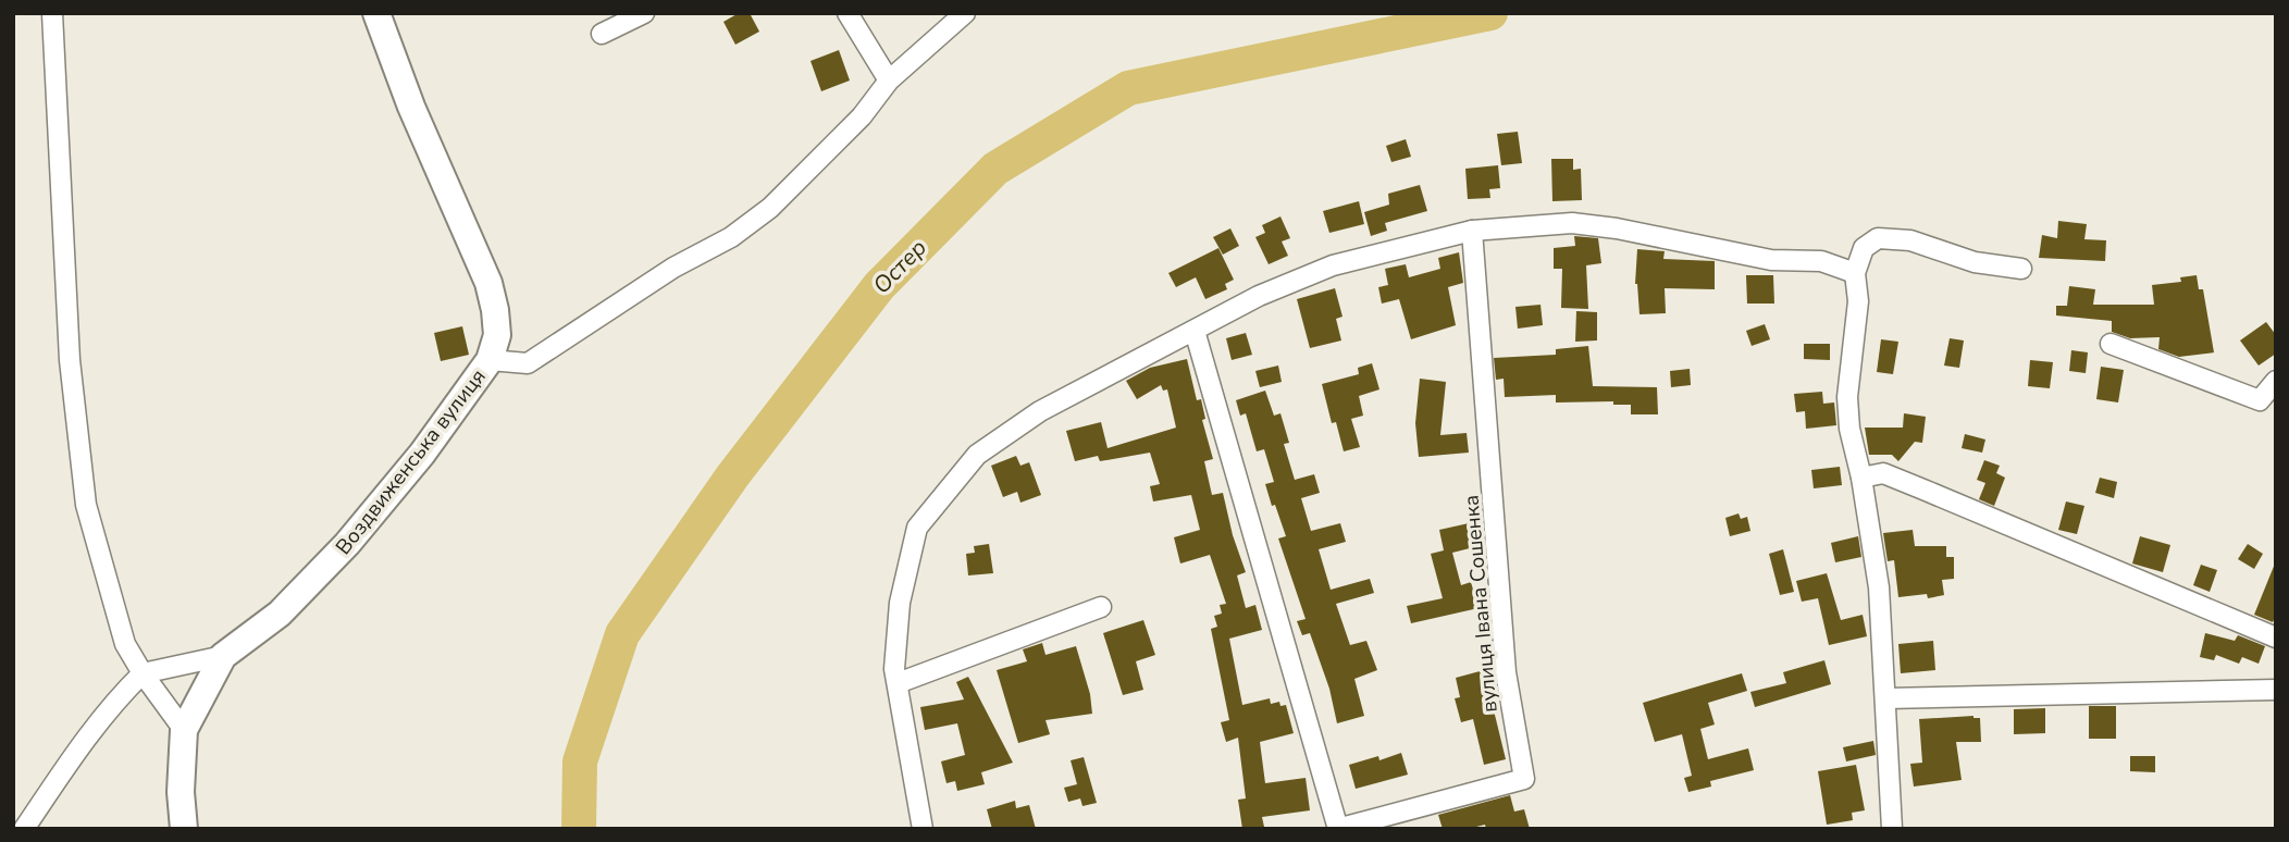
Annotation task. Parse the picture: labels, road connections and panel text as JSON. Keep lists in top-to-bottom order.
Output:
{
  "streets": {
    "street": ["Воздвиженська вулиця", "вулиця Івана Сошенка"]
  },
  "water": ["Остер"]
}
